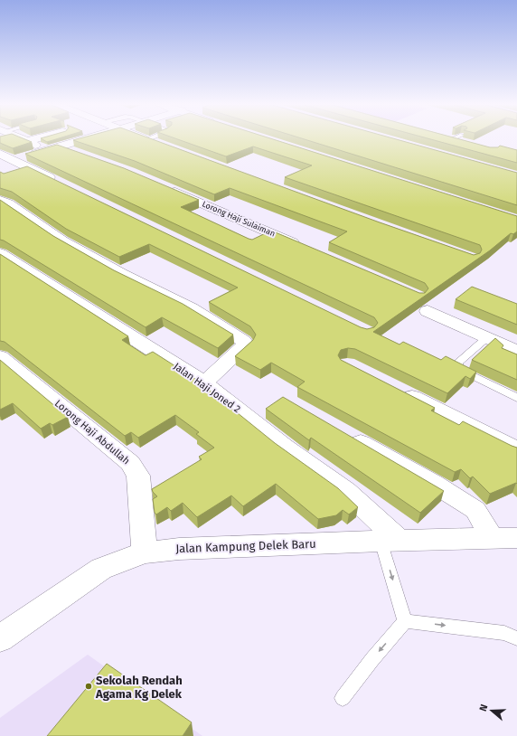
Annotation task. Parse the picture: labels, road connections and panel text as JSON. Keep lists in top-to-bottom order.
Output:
{
  "streets": {
    "street": [
      "Lorong Haji Sulaiman",
      "Jalan Haji Joned 2",
      "Lorong Haji Abdullah",
      "Jalan Kampung Delek Baru"
    ]
  },
  "crossings": [
    ["Jalan Haji Joned 2", "Jalan Kampung Delek Baru"],
    ["Lorong Haji Abdullah", "Jalan Kampung Delek Baru"]
  ],
  "places": ["Sekolah Rendah Agama Kg Delek"],
  "north": "left"
}
